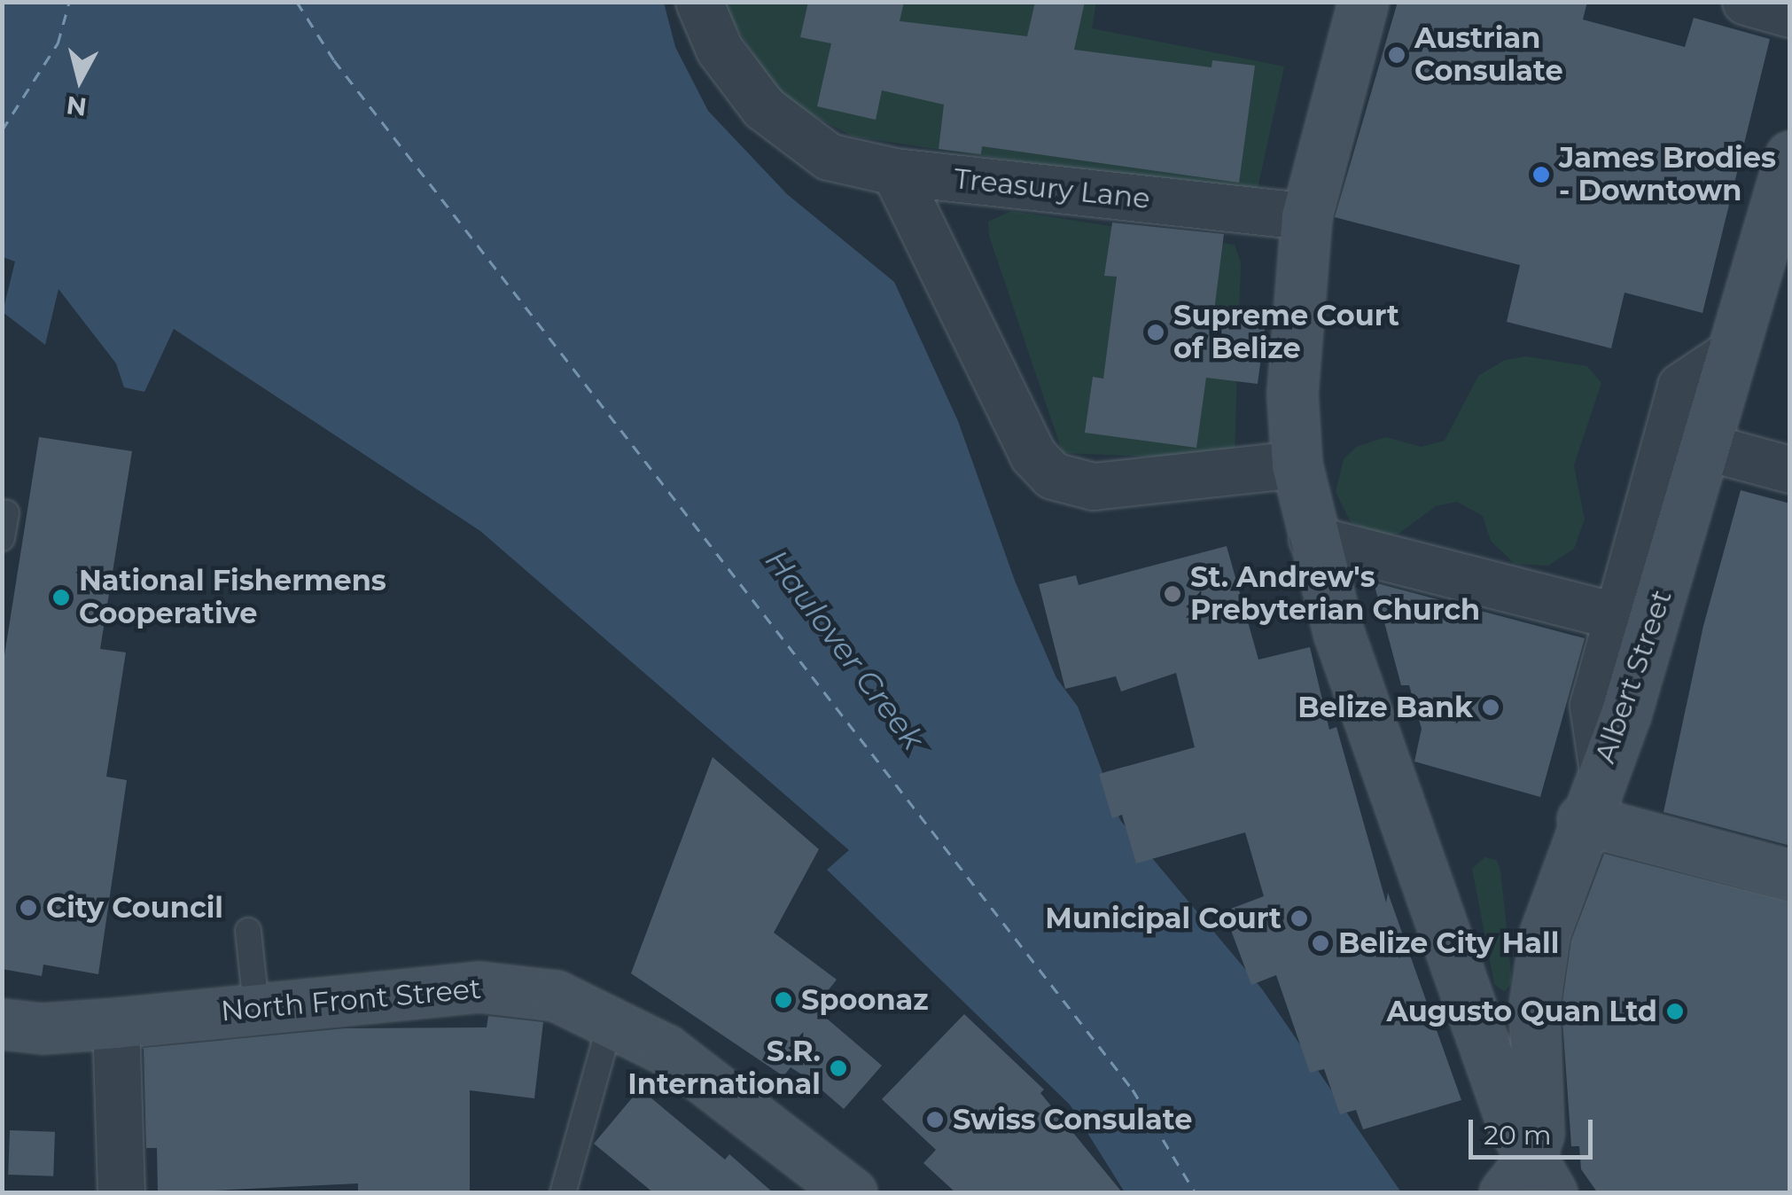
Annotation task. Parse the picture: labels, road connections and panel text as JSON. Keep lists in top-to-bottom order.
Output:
{
  "streets": {
    "main road": ["Albert Street", "North Front Street"],
    "street": ["Treasury Lane"]
  },
  "water": ["Haulover Creek"],
  "places": [
    "Austrian Consulate",
    "James Brodies - Downtown",
    "Supreme Court of Belize",
    "St. Andrew's Prebyterian Church",
    "National Fishermens Cooperative",
    "Belize Bank",
    "City Council",
    "Municipal Court",
    "Belize City Hall",
    "Spoonaz",
    "Augusto Quan Ltd",
    "S.R. International",
    "Swiss Consulate"
  ],
  "scale_bar": "20 m",
  "north": "bottom"
}
